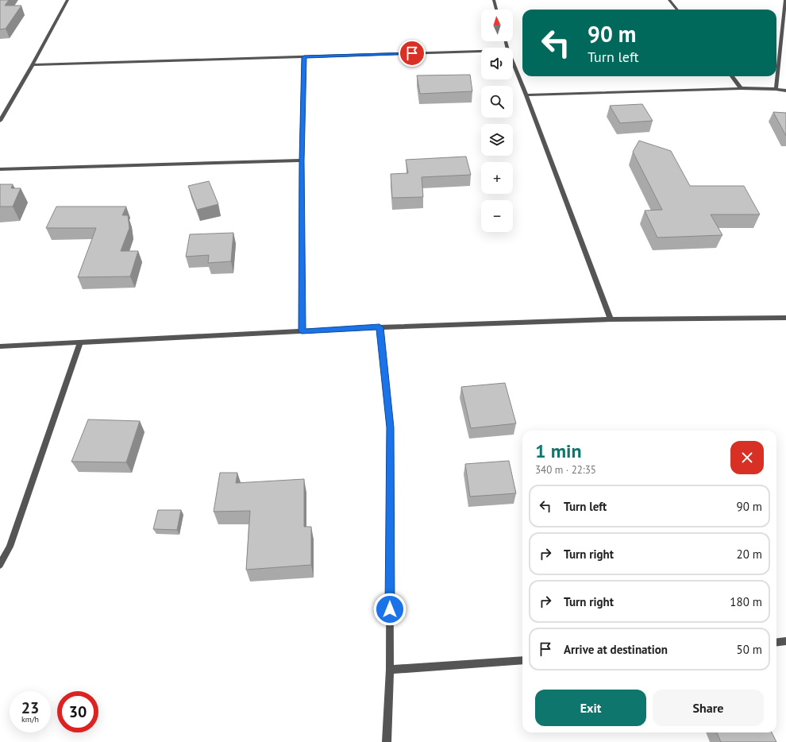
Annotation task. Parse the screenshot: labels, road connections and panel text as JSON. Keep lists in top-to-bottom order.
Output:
{
  "north": "top",
  "page": {
    "map_buttons": ["+", "−"],
    "turn": ["90 m", "Turn left"],
    "heading": ["1 min", "340 m · 22:35"],
    "list": [
      {
        "name": "Turn left",
        "value": "90 m"
      },
      {
        "name": "Turn right",
        "value": "20 m"
      },
      {
        "name": "Turn right",
        "value": "180 m"
      },
      {
        "name": "Arrive at destination",
        "value": "50 m"
      }
    ],
    "buttons": ["Exit", "Share"],
    "speed": "23 km/h",
    "limit": "30"
  }
}
